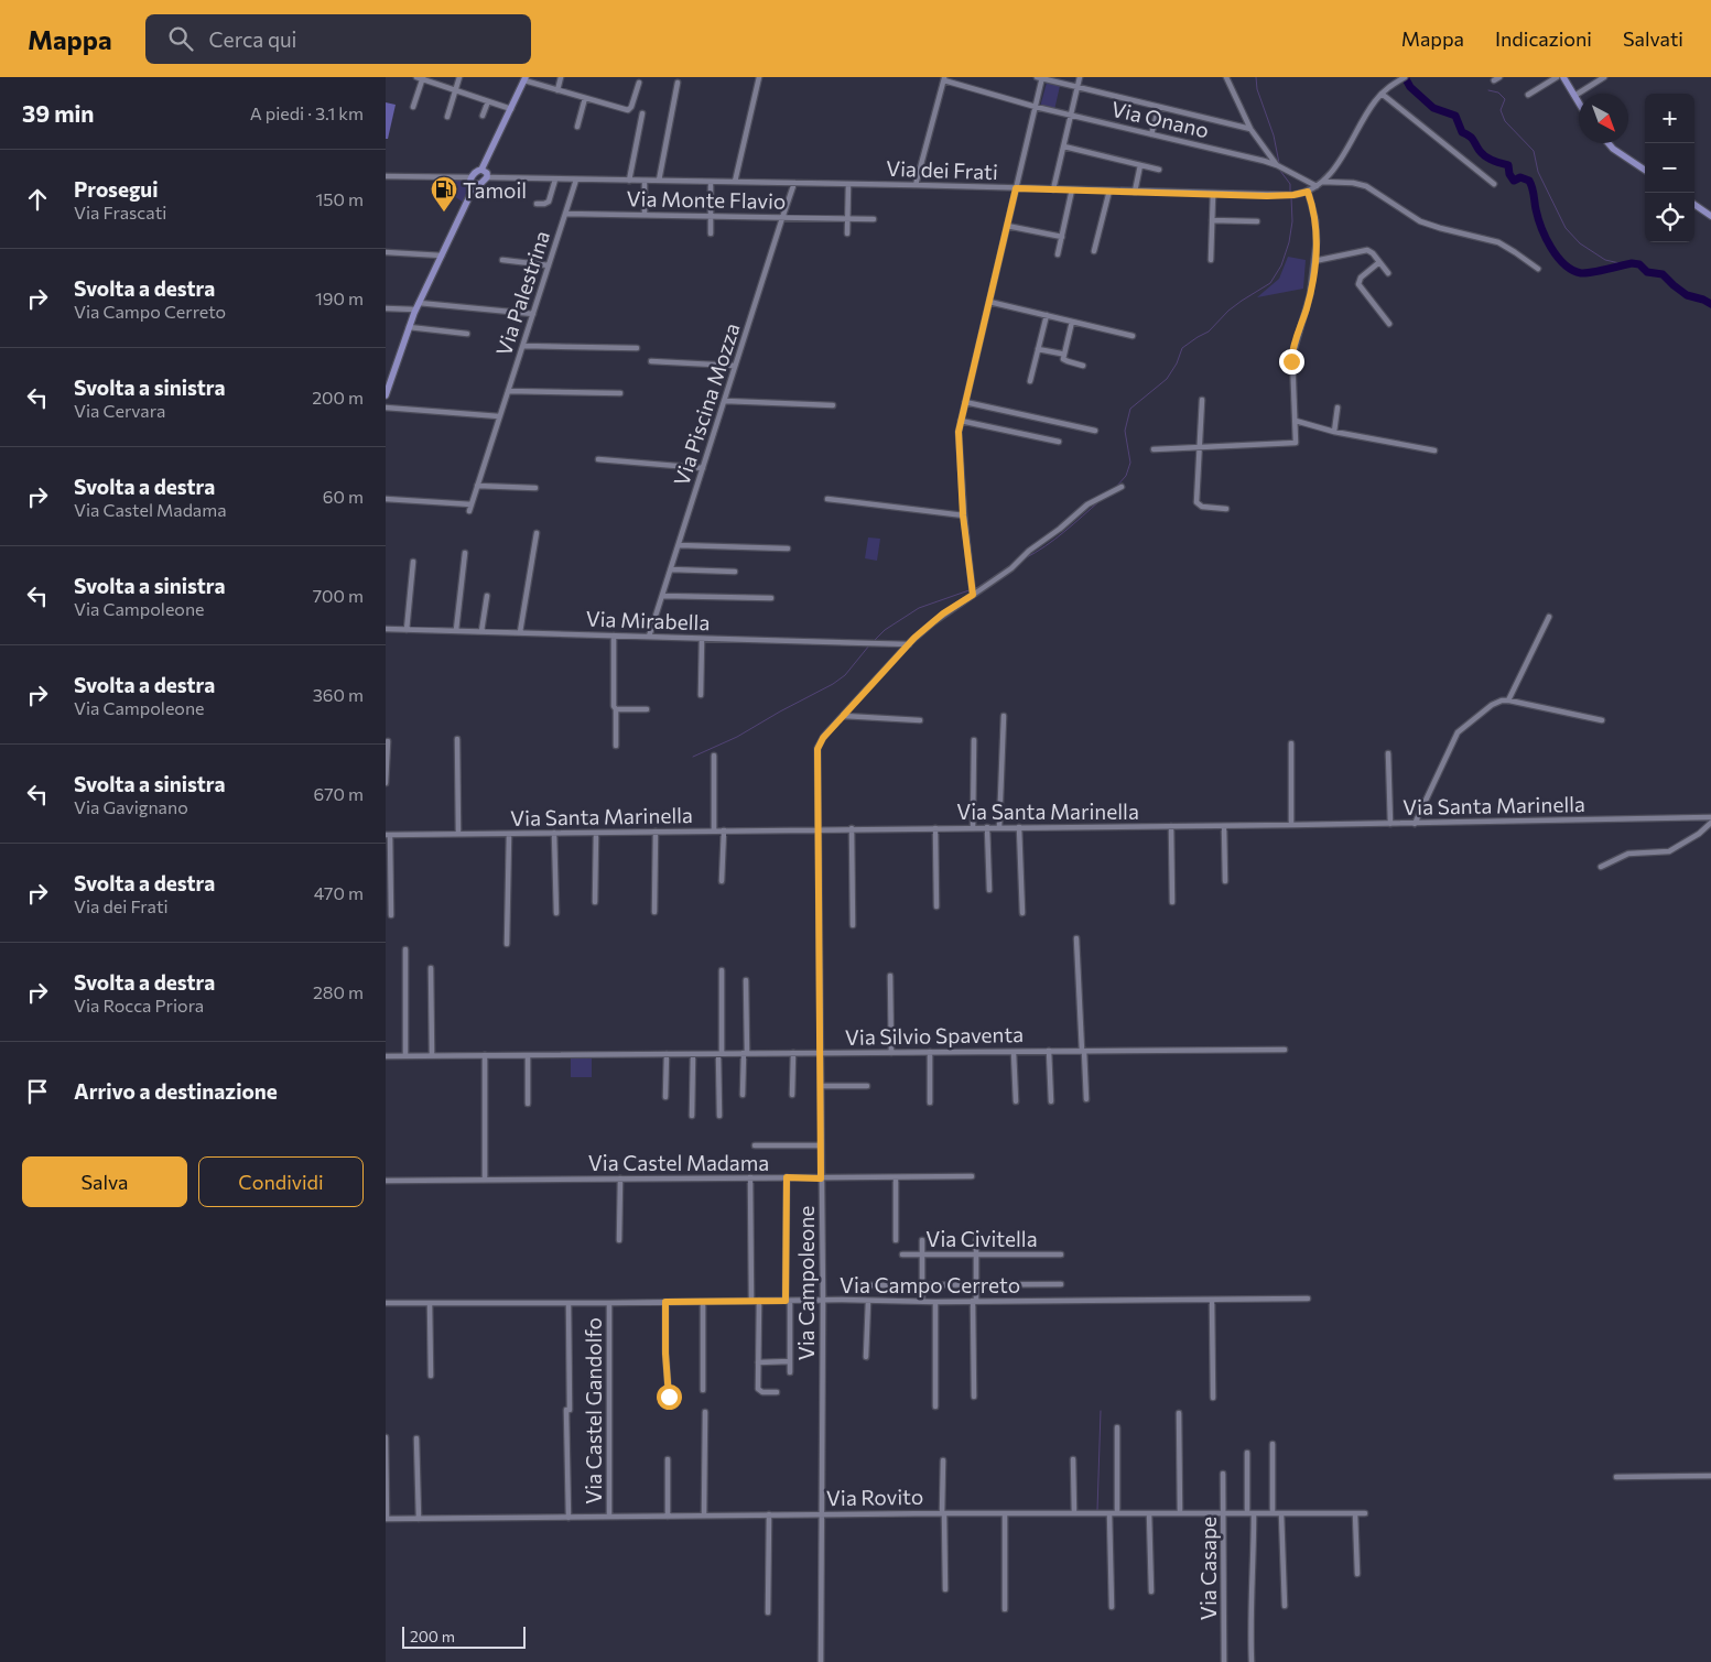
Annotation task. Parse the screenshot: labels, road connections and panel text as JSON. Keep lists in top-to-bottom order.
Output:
{
  "streets": {
    "street": [
      "Via Onano",
      "Via dei Frati",
      "Via Monte Flavio",
      "Via Palestrina",
      "Via Piscina Mozza",
      "Via Mirabella",
      "Via Santa Marinella",
      "Via Silvio Spaventa",
      "Via Castel Madama",
      "Via Civitella",
      "Via Campoleone",
      "Via Campo Cerreto",
      "Via Castel Gandolfo",
      "Via Rovito",
      "Via Casape"
    ]
  },
  "crossings": [
    ["Via dei Frati", "Via Palestrina"],
    ["Via dei Frati", "Via Piscina Mozza"],
    ["Via Monte Flavio", "Via Palestrina"],
    ["Via Monte Flavio", "Via Piscina Mozza"],
    ["Via Piscina Mozza", "Via Mirabella"],
    ["Via Mirabella", "Via Campoleone"],
    ["Via Santa Marinella", "Via Campoleone"],
    ["Via Silvio Spaventa", "Via Campoleone"],
    ["Via Castel Madama", "Via Campoleone"],
    ["Via Campoleone", "Via Campo Cerreto"],
    ["Via Campoleone", "Via Rovito"],
    ["Via Campo Cerreto", "Via Castel Gandolfo"],
    ["Via Castel Gandolfo", "Via Rovito"],
    ["Via Rovito", "Via Casape"]
  ],
  "places": {
    "fuel station": ["Tamoil"]
  },
  "scale_bar": "200 m",
  "north": "bottom right",
  "page": {
    "header": "Mappa",
    "search": "Cerca qui",
    "nav": ["Mappa", "Indicazioni", "Salvati"],
    "heading": ["39 min", "A piedi · 3.1 km"],
    "map_buttons": ["+", "−"],
    "list": [
      ["Prosegui", "Via Frascati", "150 m"],
      ["Svolta a destra", "Via Campo Cerreto", "190 m"],
      ["Svolta a sinistra", "Via Cervara", "200 m"],
      ["Svolta a destra", "Via Castel Madama", "60 m"],
      ["Svolta a sinistra", "Via Campoleone", "700 m"],
      ["Svolta a destra", "Via Campoleone", "360 m"],
      ["Svolta a sinistra", "Via Gavignano", "670 m"],
      ["Svolta a destra", "Via dei Frati", "470 m"],
      ["Svolta a destra", "Via Rocca Priora", "280 m"],
      "Arrivo a destinazione"
    ],
    "buttons": ["Salva", "Condividi"],
    "scale": "200 m"
  }
}
